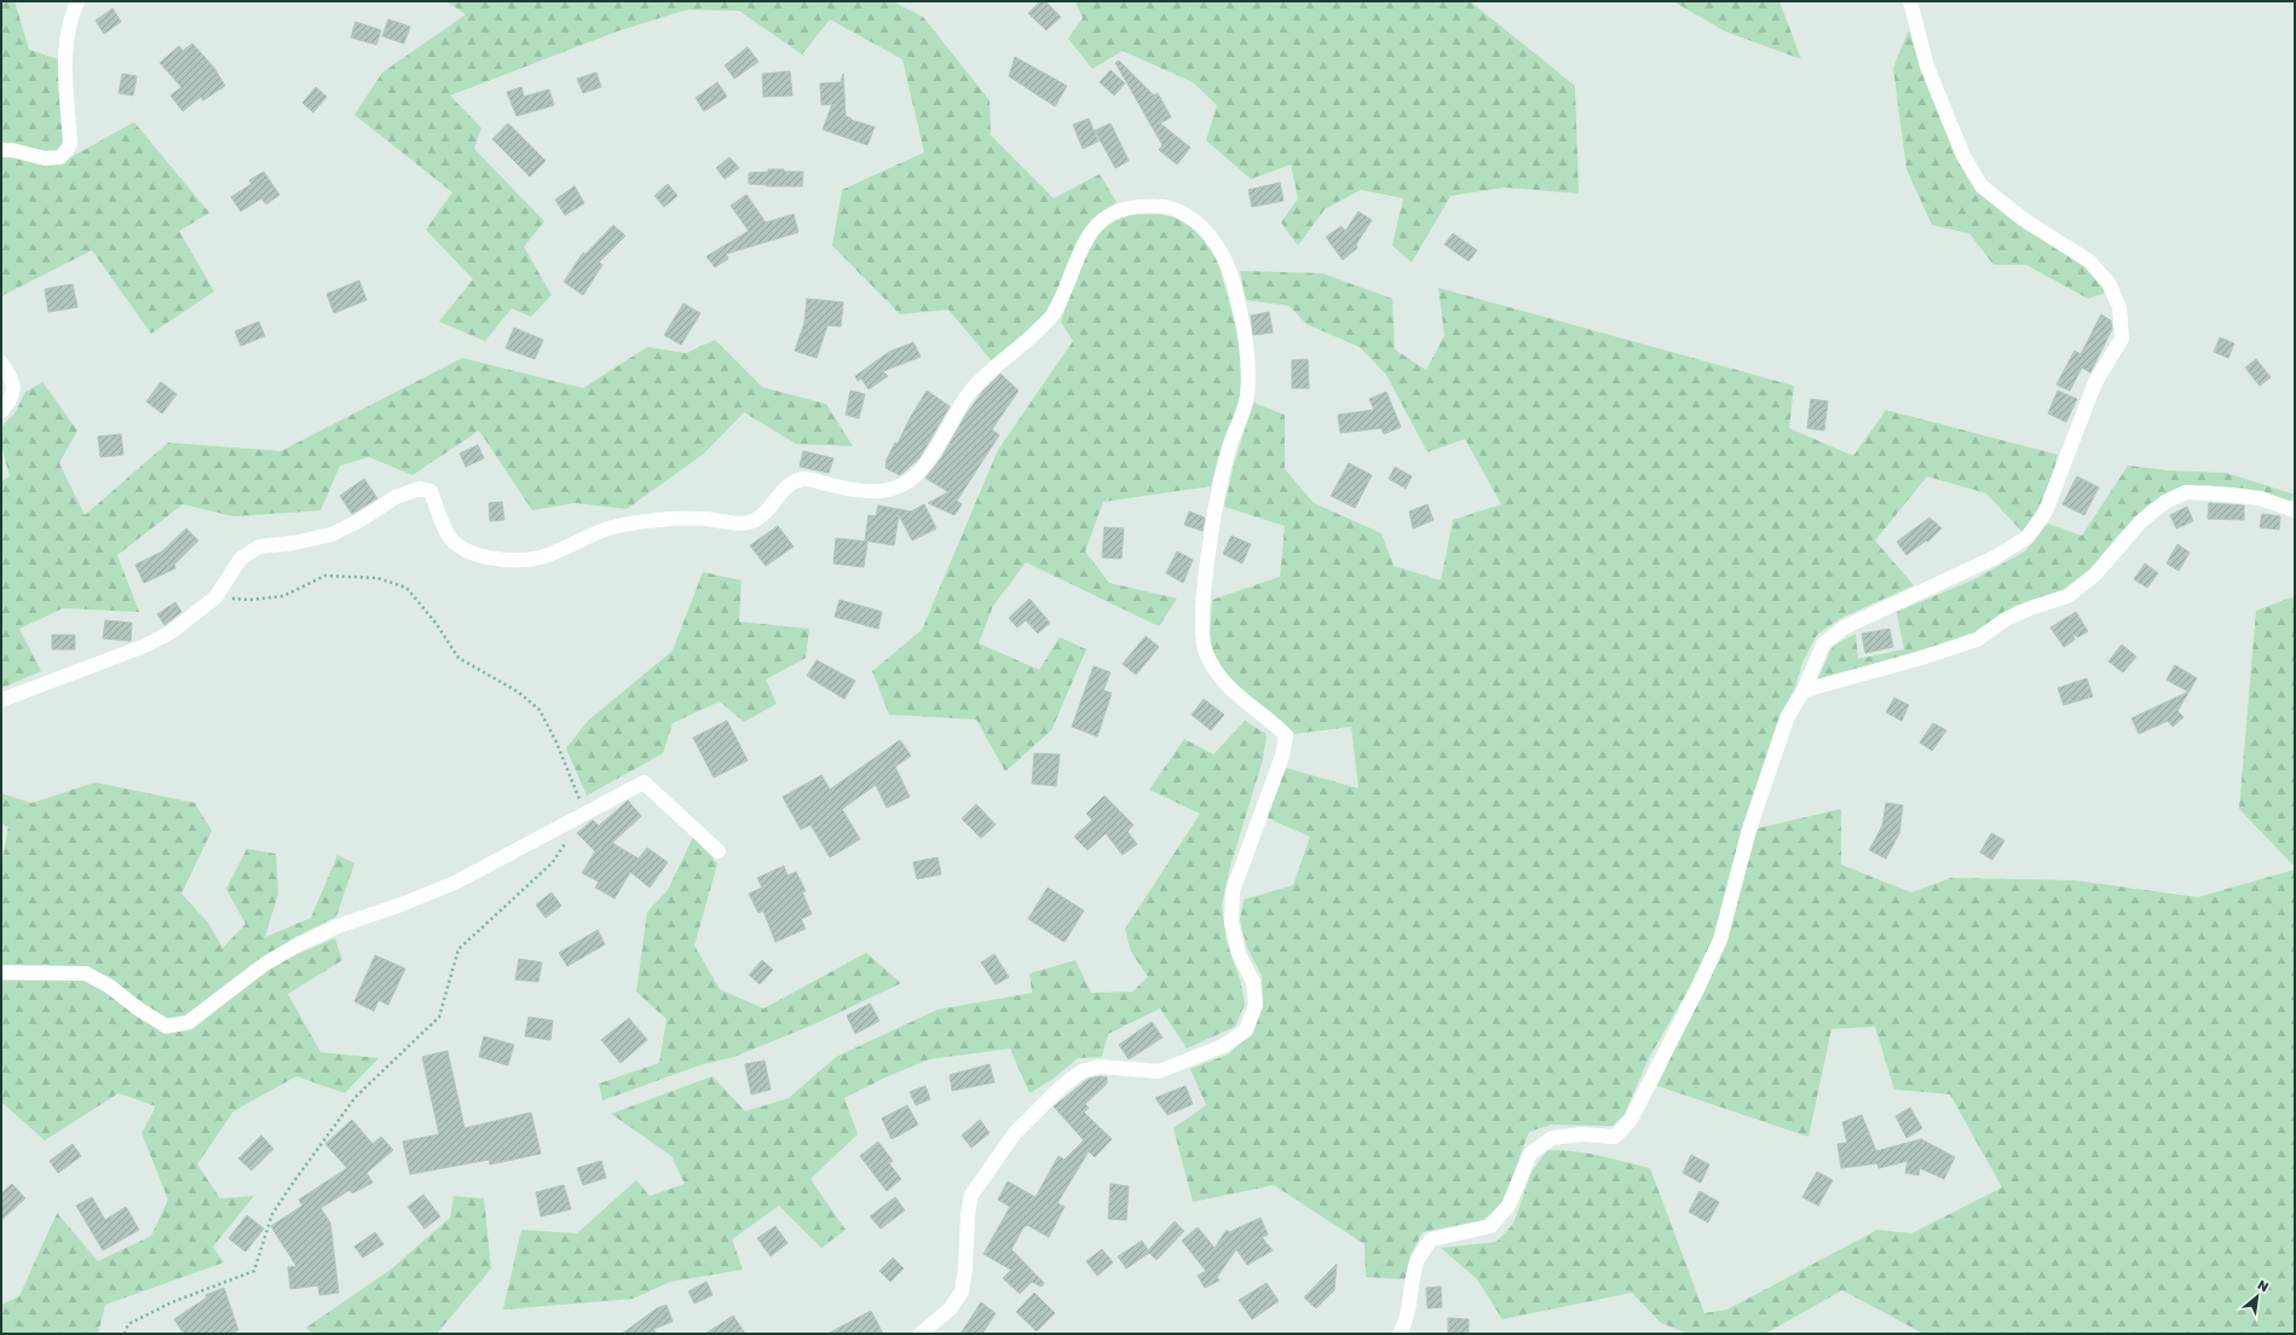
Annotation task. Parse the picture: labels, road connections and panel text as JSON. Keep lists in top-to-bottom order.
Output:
{
  "north": "top right"
}
